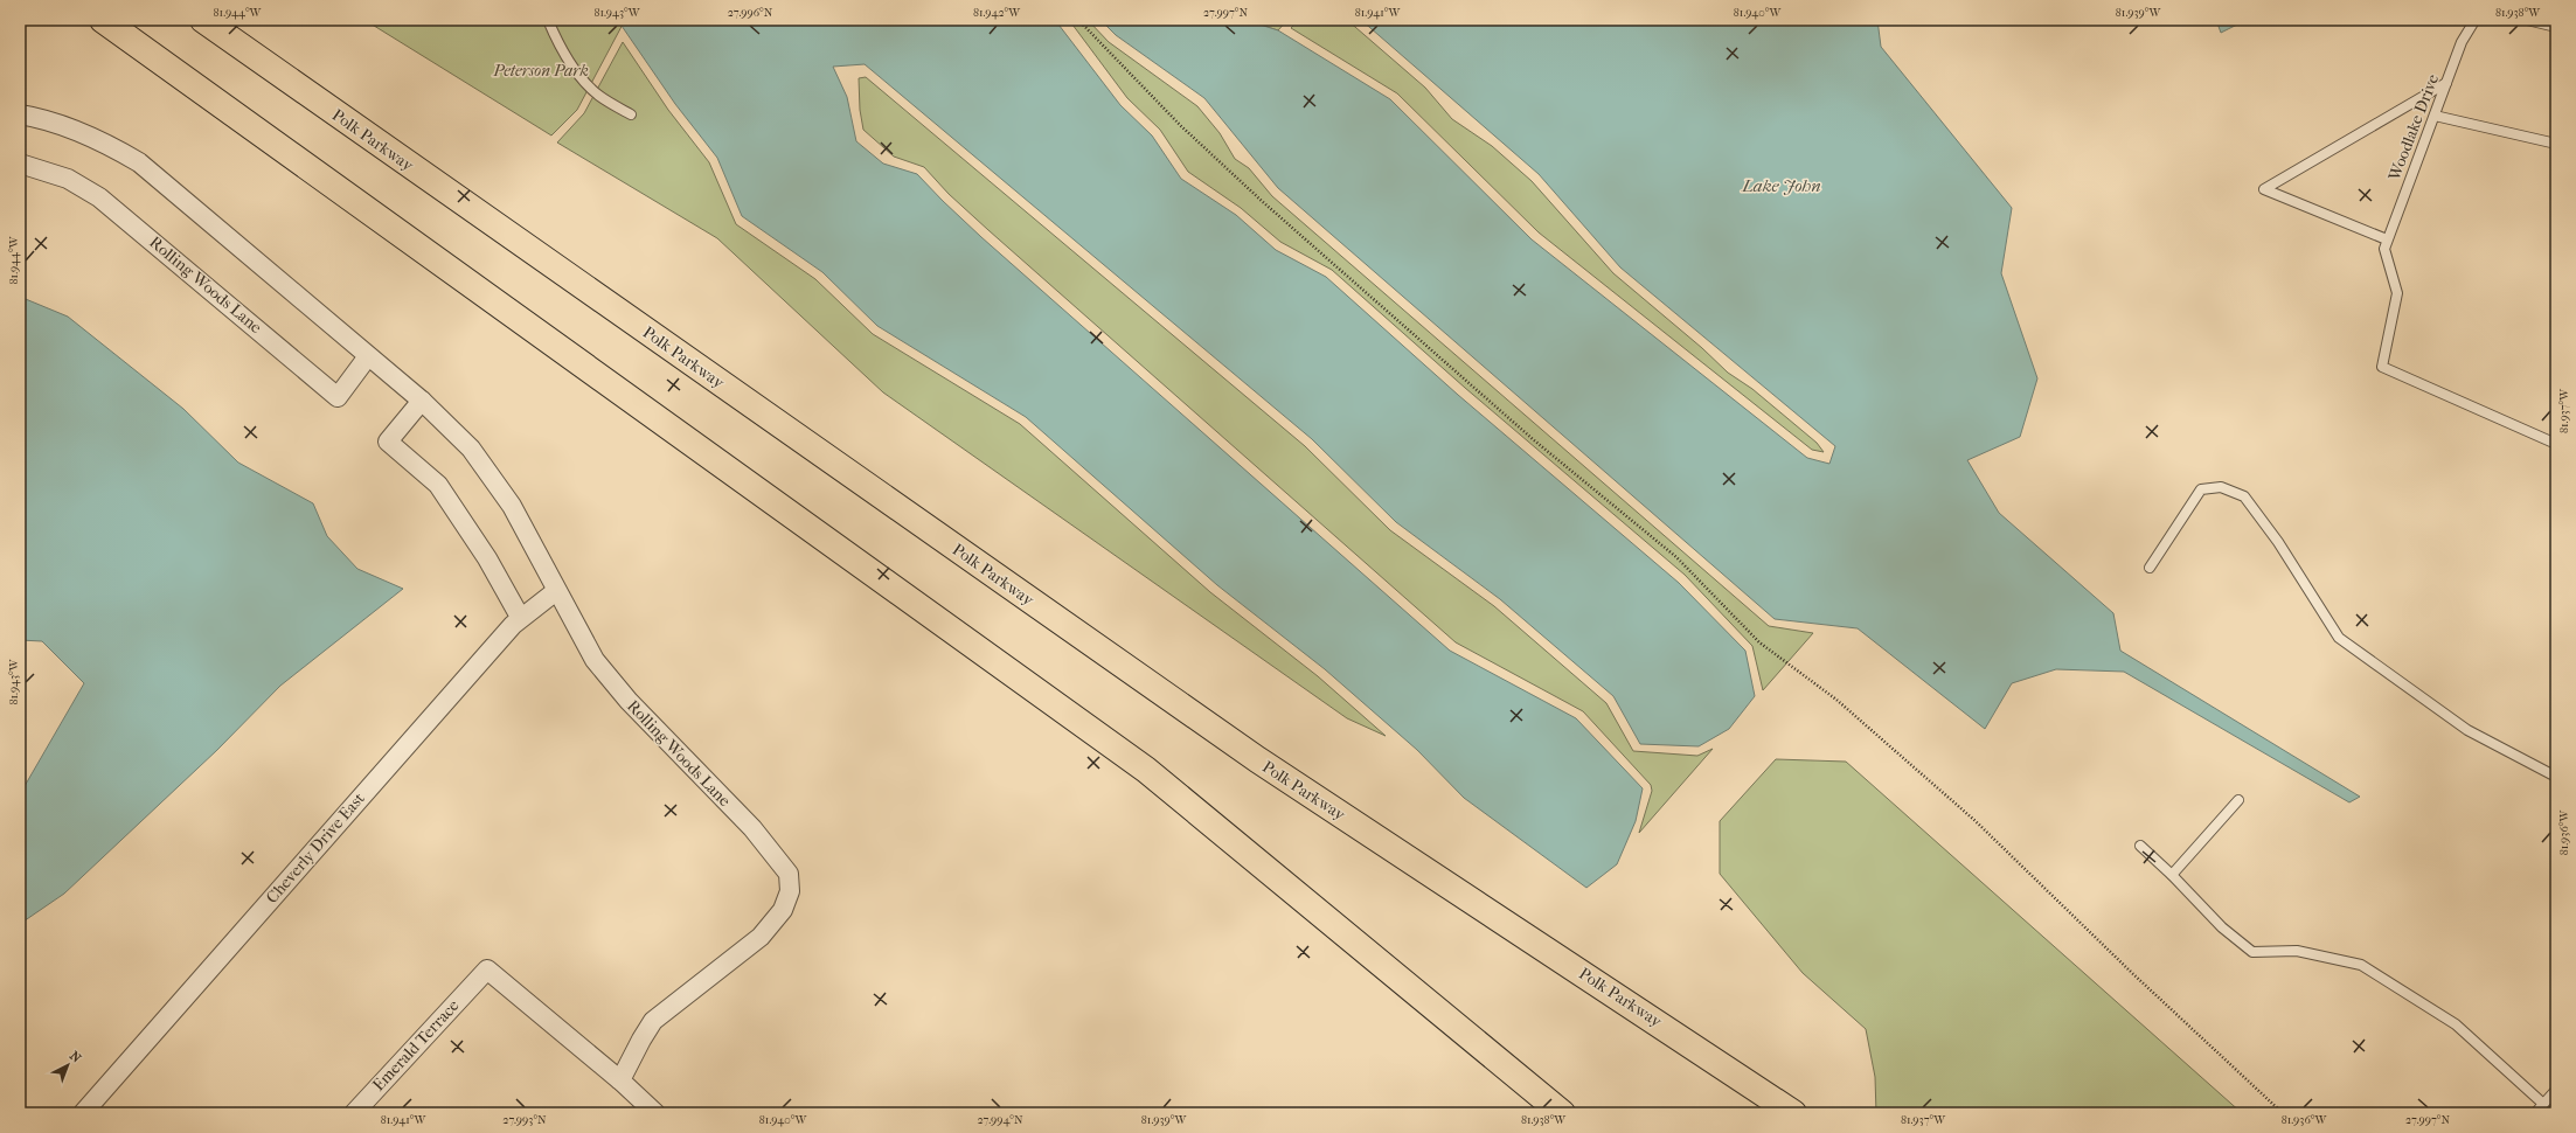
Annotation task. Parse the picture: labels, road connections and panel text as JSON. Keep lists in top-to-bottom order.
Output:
{
  "streets": {
    "highway": ["Polk Parkway"],
    "street": ["Rolling Woods Lane", "Cheverly Drive East", "Emerald Terrace"],
    "lane": ["Woodlake Drive"]
  },
  "crossings": [
    ["Rolling Woods Lane", "Cheverly Drive East"],
    ["Rolling Woods Lane", "Emerald Terrace"]
  ],
  "water": ["Lake John"],
  "parks": ["Peterson Park"],
  "north": "top right",
  "coordinates": [
    "81.944°W",
    "81.943°W",
    "27.996°N",
    "81.942°W",
    "27.997°N",
    "81.941°W",
    "81.940°W",
    "81.939°W",
    "81.938°W",
    "81.937°W",
    "81.936°W",
    "27.993°N",
    "27.994°N"
  ]
}
